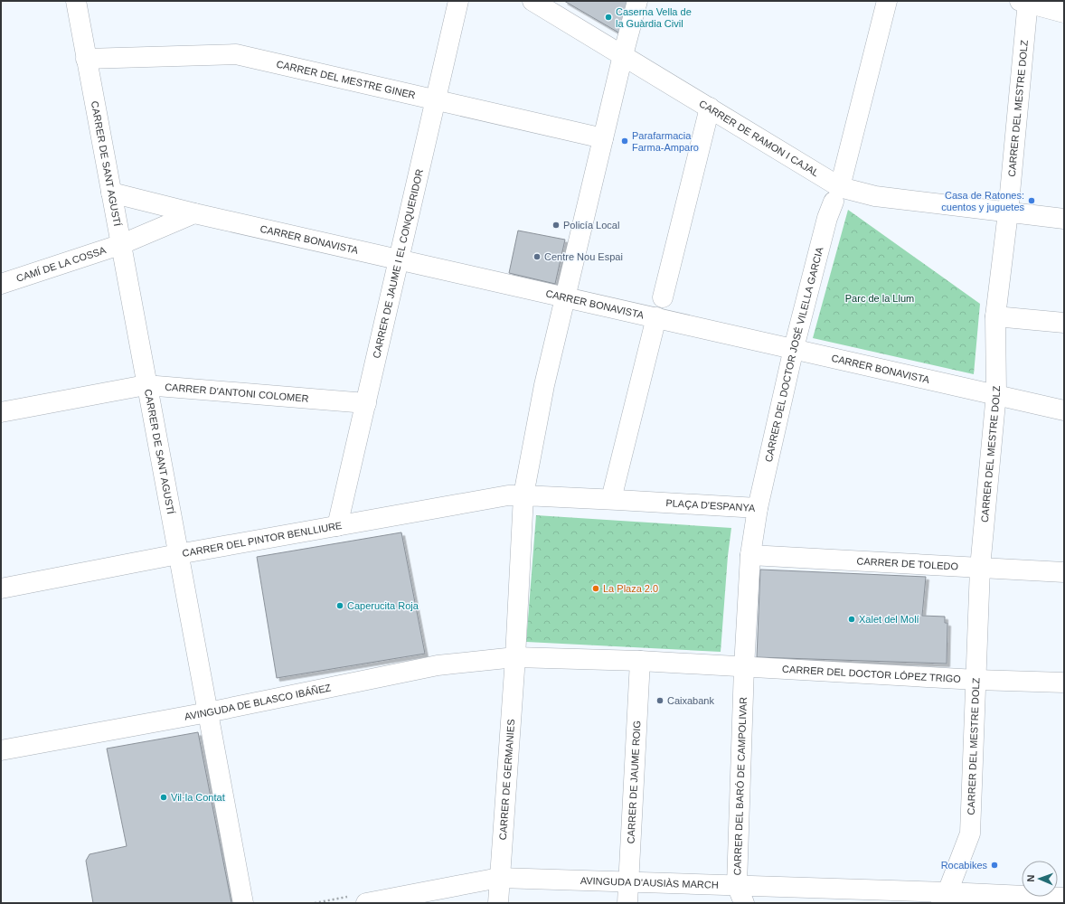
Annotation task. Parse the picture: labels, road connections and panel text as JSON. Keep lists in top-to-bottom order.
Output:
{
  "streets": {
    "street": [
      "CARRER DEL MESTRE GINER",
      "CARRER DEL MESTRE DOLZ",
      "CARRER DE RAMON I CAJAL",
      "CARRER DE SANT AGUSTÍ",
      "CARRER BONAVISTA",
      "CAMÍ DE LA COSSA",
      "CARRER DE JAUME I EL CONQUERIDOR",
      "CARRER DEL DOCTOR JOSÉ VILELLA GARCIA",
      "CARRER D'ANTONI COLOMER",
      "PLAÇA D'ESPANYA",
      "CARRER DEL PINTOR BENLLIURE",
      "CARRER DE TOLEDO",
      "CARRER DEL DOCTOR LÓPEZ TRIGO",
      "AVINGUDA DE BLASCO IBÁÑEZ",
      "CARRER DE GERMANIES",
      "CARRER DE JAUME ROIG",
      "CARRER DEL BARÓ DE CAMPOLIVAR",
      "AVINGUDA D'AUSIÀS MARCH"
    ]
  },
  "crossings": [
    ["CARRER DEL MESTRE GINER", "CARRER DE SANT AGUSTÍ"],
    ["CARRER DEL MESTRE GINER", "CARRER DE JAUME I EL CONQUERIDOR"],
    ["CARRER DEL MESTRE DOLZ", "CARRER DE RAMON I CAJAL"],
    ["CARRER DEL MESTRE DOLZ", "CARRER BONAVISTA"],
    ["CARRER DEL MESTRE DOLZ", "CARRER DE TOLEDO"],
    ["CARRER DEL MESTRE DOLZ", "CARRER DEL DOCTOR LÓPEZ TRIGO"],
    ["CARRER DEL MESTRE DOLZ", "AVINGUDA D'AUSIÀS MARCH"],
    ["CARRER DE RAMON I CAJAL", "CARRER DEL DOCTOR JOSÉ VILELLA GARCIA"],
    ["CARRER DE SANT AGUSTÍ", "CARRER BONAVISTA"],
    ["CARRER DE SANT AGUSTÍ", "CAMÍ DE LA COSSA"],
    ["CARRER DE SANT AGUSTÍ", "CARRER D'ANTONI COLOMER"],
    ["CARRER DE SANT AGUSTÍ", "CARRER DEL PINTOR BENLLIURE"],
    ["CARRER DE SANT AGUSTÍ", "AVINGUDA DE BLASCO IBÁÑEZ"],
    ["CARRER BONAVISTA", "CARRER DE JAUME I EL CONQUERIDOR"],
    ["CARRER BONAVISTA", "CARRER DEL DOCTOR JOSÉ VILELLA GARCIA"],
    ["CARRER DE JAUME I EL CONQUERIDOR", "CARRER D'ANTONI COLOMER"],
    ["CARRER DE JAUME I EL CONQUERIDOR", "CARRER DEL PINTOR BENLLIURE"],
    ["CARRER DEL DOCTOR JOSÉ VILELLA GARCIA", "PLAÇA D'ESPANYA"],
    ["PLAÇA D'ESPANYA", "CARRER DEL PINTOR BENLLIURE"],
    ["PLAÇA D'ESPANYA", "CARRER DE TOLEDO"],
    ["PLAÇA D'ESPANYA", "CARRER DEL DOCTOR LÓPEZ TRIGO"],
    ["PLAÇA D'ESPANYA", "CARRER DEL BARÓ DE CAMPOLIVAR"],
    ["CARRER DEL DOCTOR LÓPEZ TRIGO", "CARRER DEL BARÓ DE CAMPOLIVAR"],
    ["AVINGUDA DE BLASCO IBÁÑEZ", "CARRER DE GERMANIES"],
    ["CARRER DE GERMANIES", "AVINGUDA D'AUSIÀS MARCH"],
    ["CARRER DE JAUME ROIG", "AVINGUDA D'AUSIÀS MARCH"],
    ["CARRER DEL BARÓ DE CAMPOLIVAR", "AVINGUDA D'AUSIÀS MARCH"]
  ],
  "parks": ["Parc de la Llum"],
  "places": [
    "Caserna Vella de la Guàrdia Civil",
    "Parafarmacia Farma-Amparo",
    "Casa de Ratones: cuentos y juguetes",
    "Policía Local",
    "Centre Nou Espai",
    "La Plaza 2.0",
    "Caperucita Roja",
    "Xalet del Molí",
    "Caixabank",
    "Vil·la Contat",
    "Rocabikes"
  ],
  "north": "left"
}
